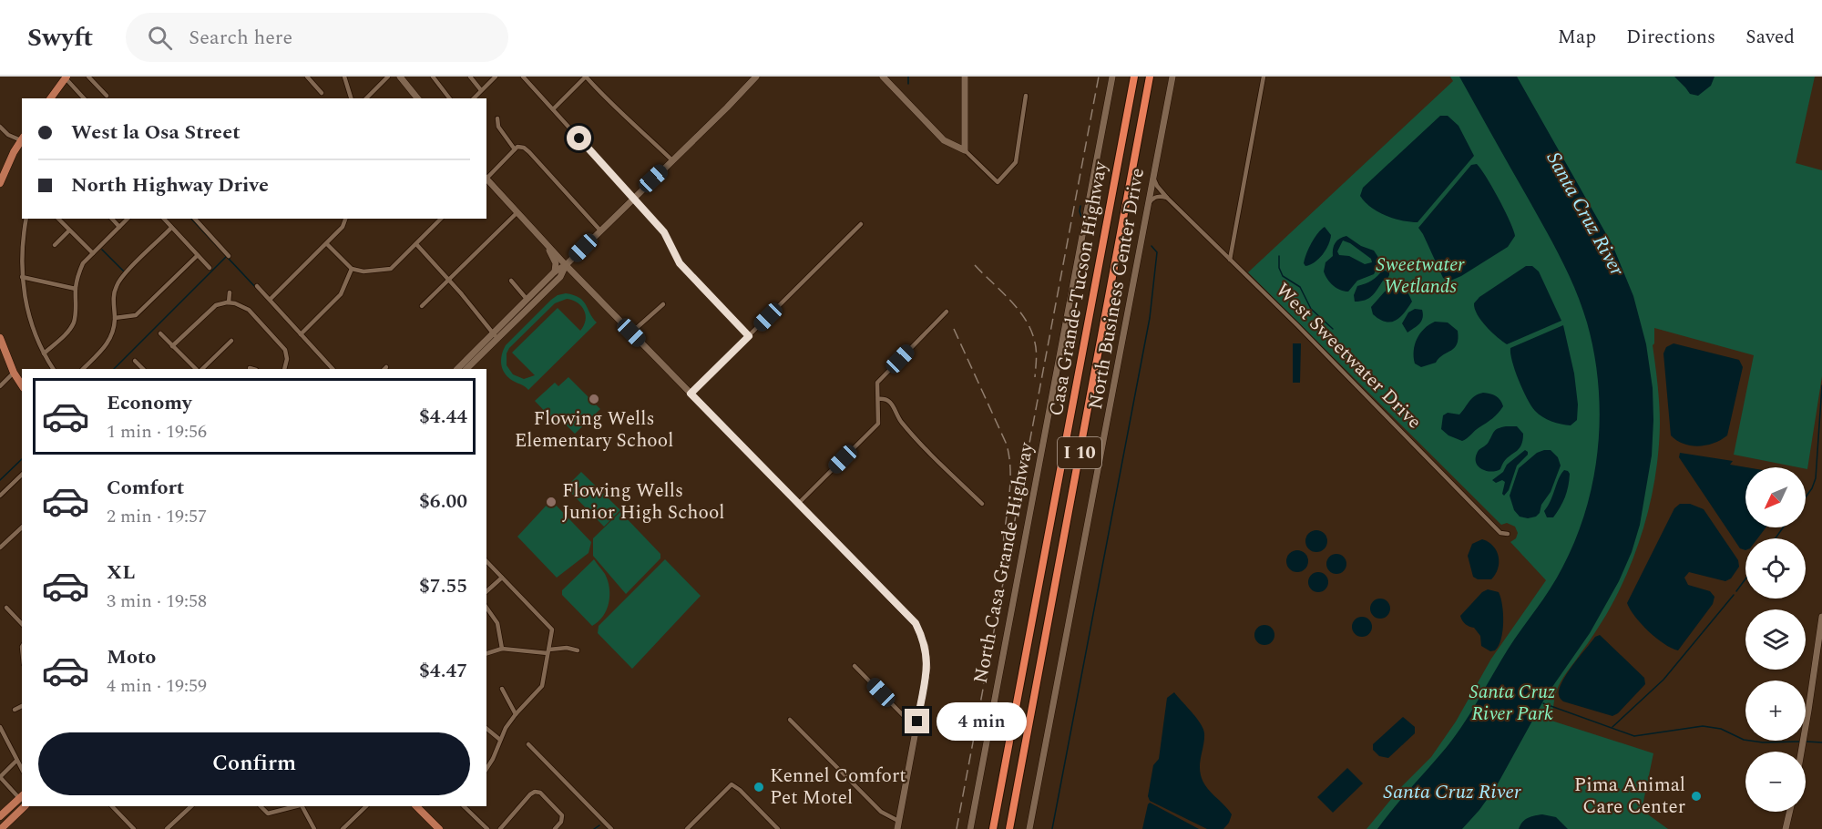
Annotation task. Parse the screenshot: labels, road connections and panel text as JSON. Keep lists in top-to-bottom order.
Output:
{
  "streets": {
    "highway": ["Casa Grande-Tucson Highway", "I 10"],
    "main road": ["North Business Center Drive", "North Casa Grande Highway"],
    "street": ["West Sweetwater Drive"]
  },
  "crossings": [
    ["North Business Center Drive", "West Sweetwater Drive"]
  ],
  "water": ["Santa Cruz River"],
  "parks": ["Sweetwater Wetlands", "Santa Cruz River Park"],
  "places": [
    "Flowing Wells Elementary School",
    "Flowing Wells Junior High School",
    "Kennel Comfort Pet Motel",
    "Pima Animal Care Center"
  ],
  "north": "bottom left",
  "page": {
    "header": "Swyft",
    "search": "Search here",
    "nav": ["Map", "Directions", "Saved"],
    "banner": ["West la Osa Street", "North Highway Drive"],
    "list": [
      {
        "name": "Economy",
        "note": "1 min · 19:56",
        "value": "$4.44"
      },
      {
        "name": "Comfort",
        "note": "2 min · 19:57",
        "value": "$6.00"
      },
      {
        "name": "XL",
        "note": "3 min · 19:58",
        "value": "$7.55"
      },
      {
        "name": "Moto",
        "note": "4 min · 19:59",
        "value": "$4.47"
      }
    ],
    "map_buttons": ["+", "−"],
    "bubble": "4 min",
    "buttons": "Confirm"
  }
}
